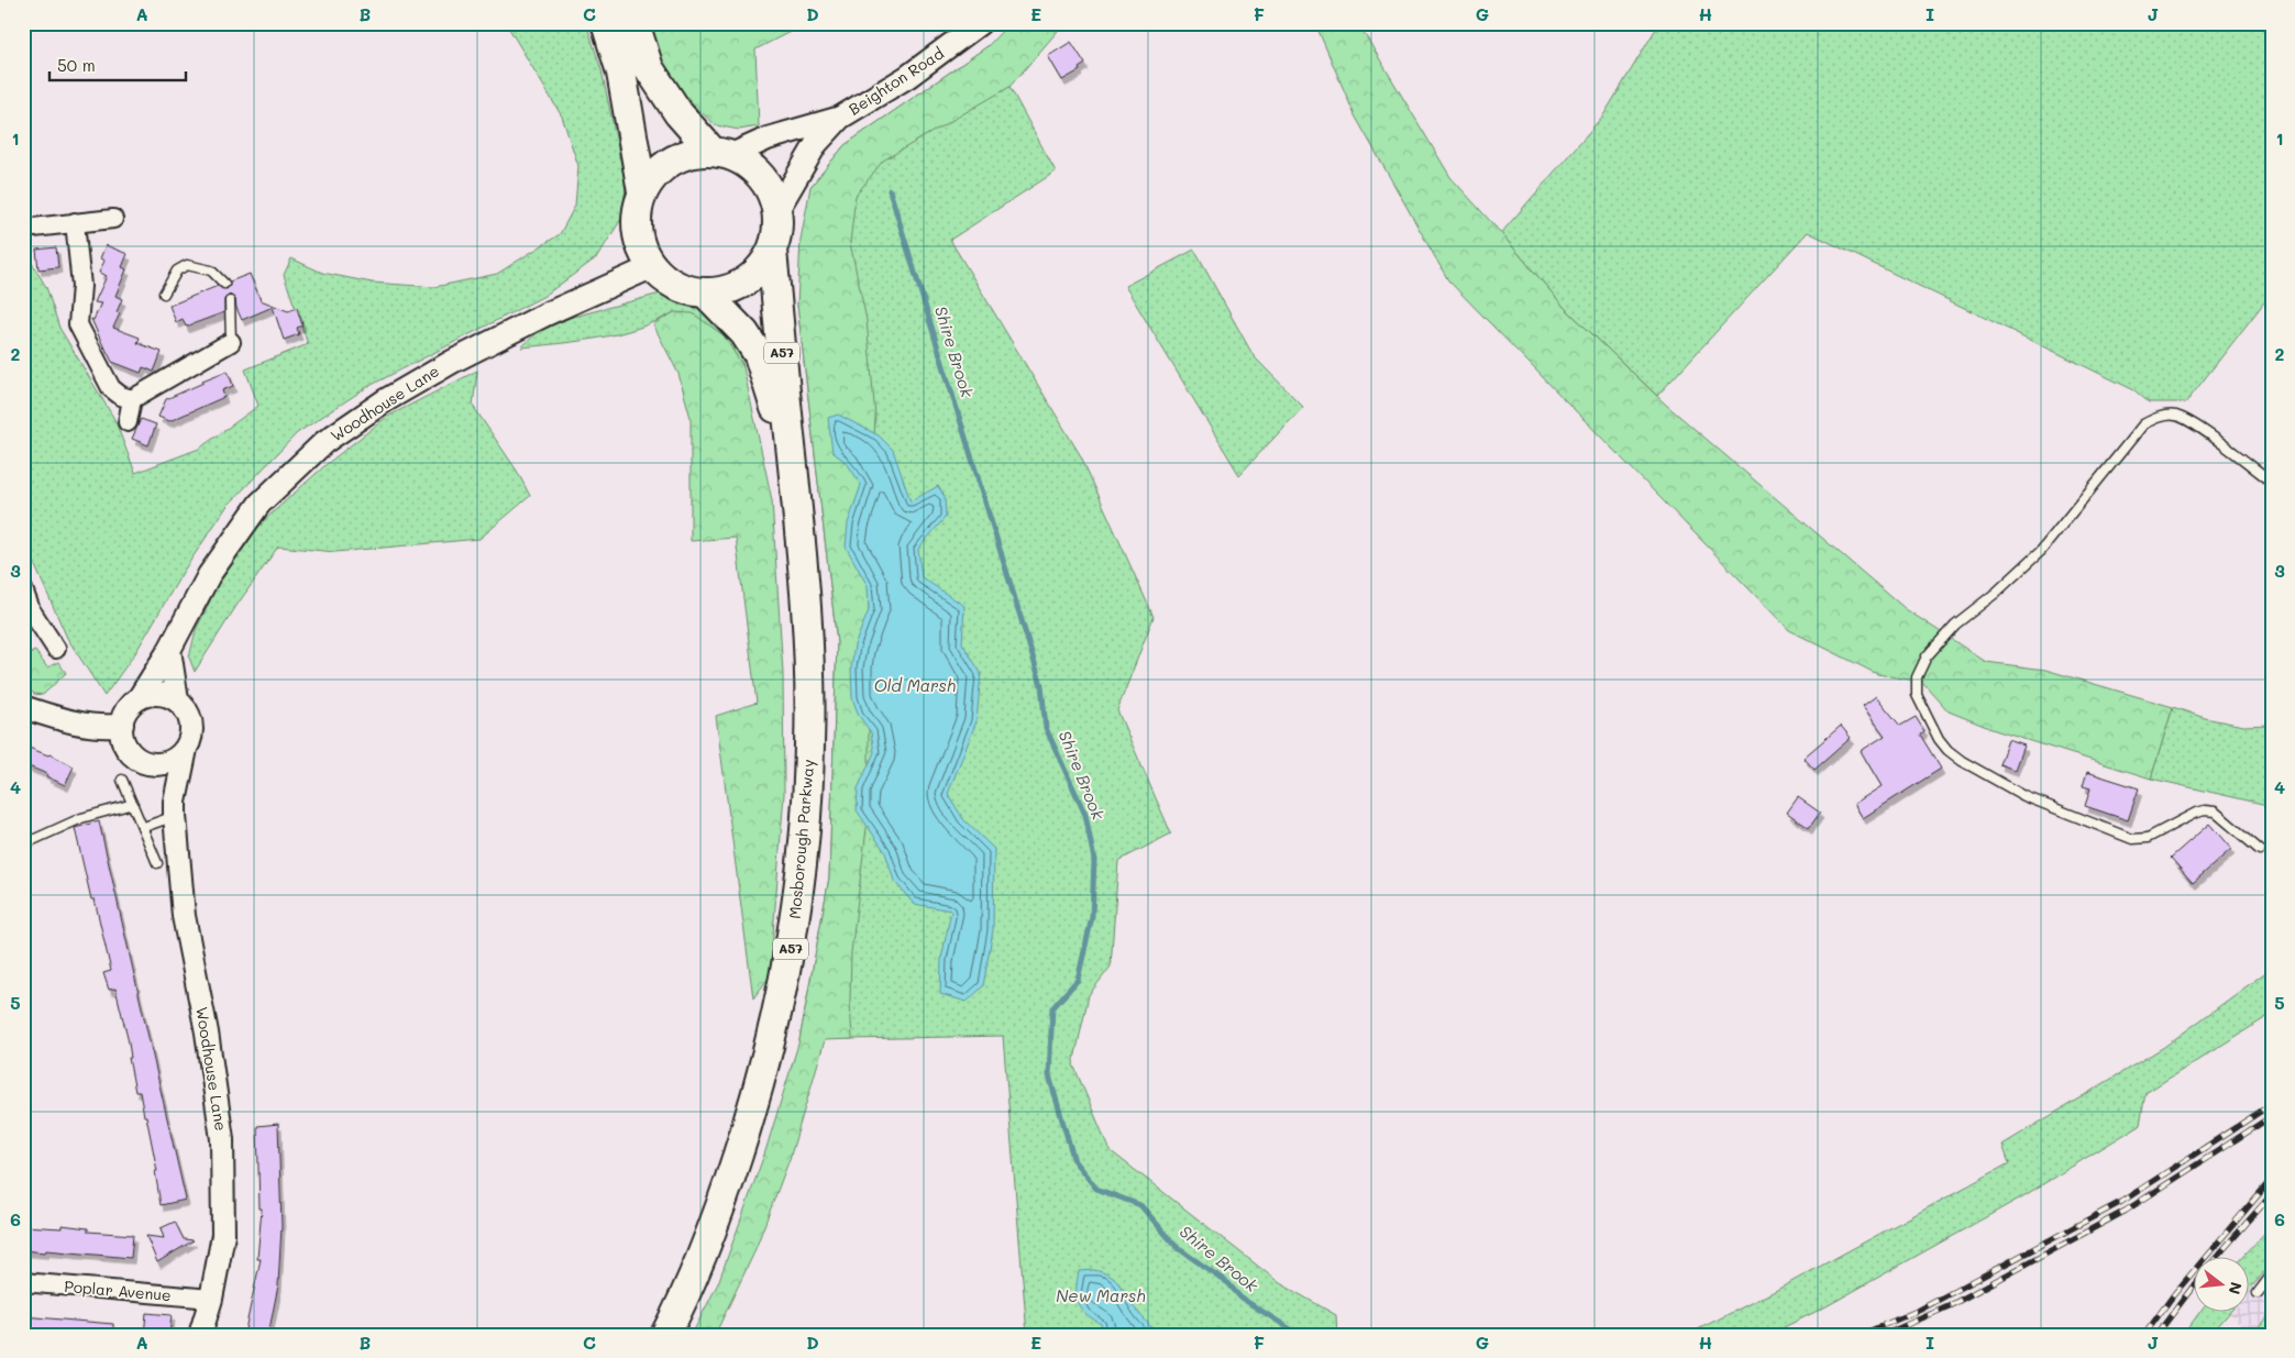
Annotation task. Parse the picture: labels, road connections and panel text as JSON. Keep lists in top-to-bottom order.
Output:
{
  "streets": {
    "highway": ["A57", "Mosborough Parkway"],
    "street": ["Beighton Road", "Woodhouse Lane", "Poplar Avenue"]
  },
  "crossings": [
    ["Beighton Road", "Woodhouse Lane"],
    ["Beighton Road", "Mosborough Parkway"],
    ["Woodhouse Lane", "Mosborough Parkway"],
    ["Woodhouse Lane", "Poplar Avenue"]
  ],
  "water": ["Shire Brook", "Old Marsh", "New Marsh"],
  "scale_bar": "50 m",
  "north": "right",
  "grid": {
    "columns": [
      "A",
      "B",
      "C",
      "D",
      "E",
      "F",
      "G",
      "H",
      "I",
      "J"
    ],
    "rows": [
      "1",
      "2",
      "3",
      "4",
      "5",
      "6"
    ]
  }
}
